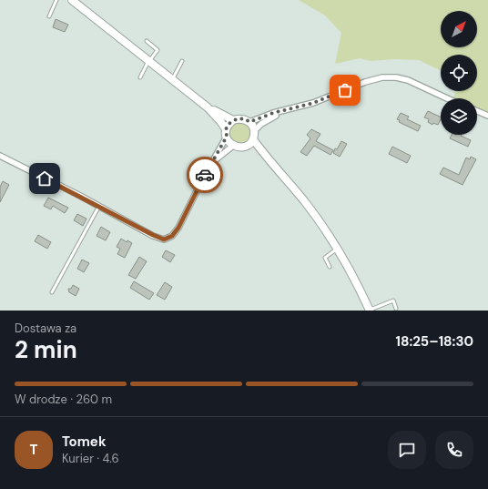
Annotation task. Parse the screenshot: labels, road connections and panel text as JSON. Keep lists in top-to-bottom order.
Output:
{
  "north": "top right",
  "page": {
    "heading": ["2 min", "Dostawa za", "18:25–18:30"],
    "panel": ["Tomek", "Kurier · 4.6"],
    "bar": "W drodze · 260 m",
    "round": "T"
  }
}
